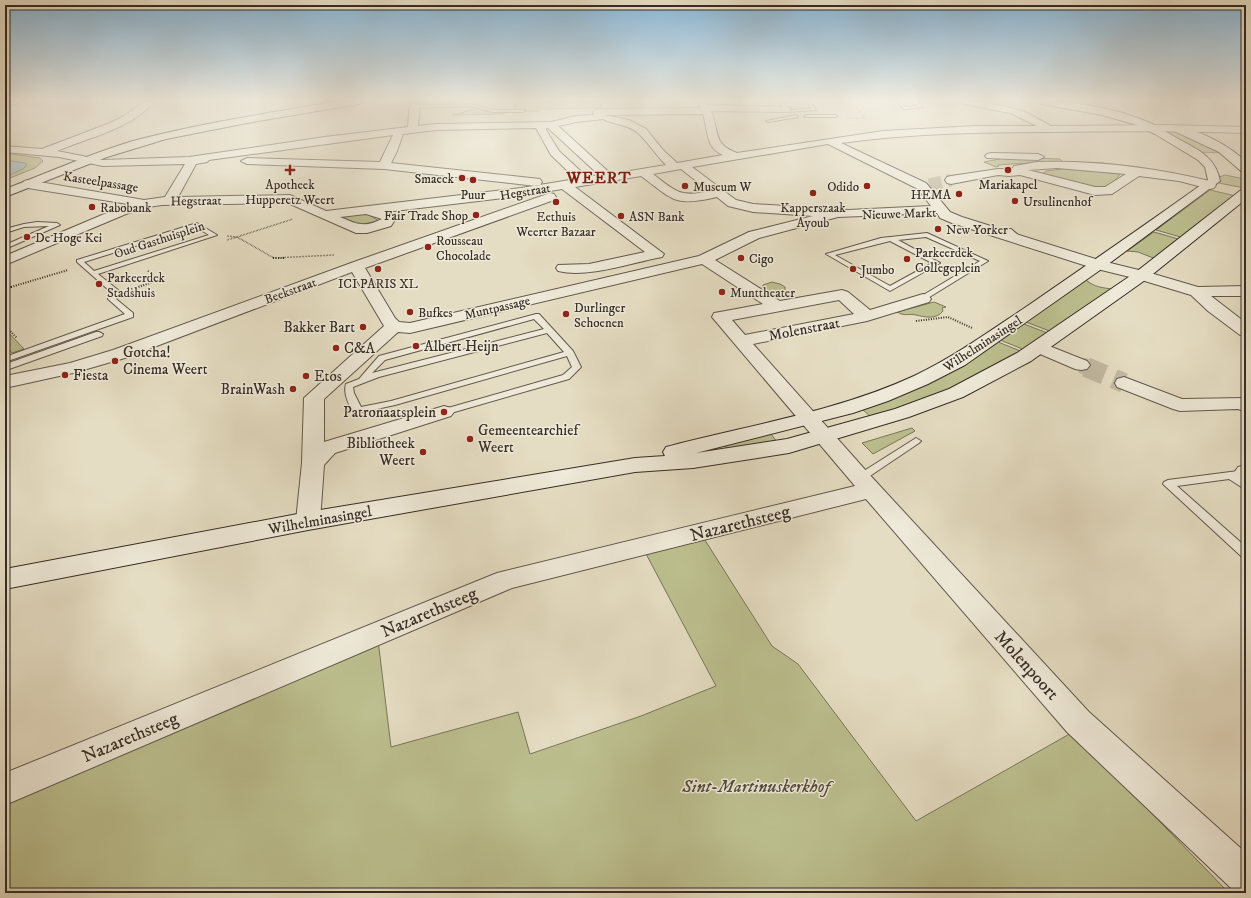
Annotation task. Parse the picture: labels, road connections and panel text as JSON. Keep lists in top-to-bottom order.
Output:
{
  "streets": {
    "street": [
      "Kasteelpassage",
      "Hegstraat",
      "Nieuwe Markt",
      "Beekstraat",
      "Muntpassage",
      "Molenstraat",
      "Wilhelminasingel",
      "Nazarethsteeg",
      "Molenpoort"
    ],
    "lane": ["Oud Gasthuisplein"]
  },
  "crossings": [
    ["Kasteelpassage", "Hegstraat"],
    ["Hegstraat", "Beekstraat"],
    ["Nieuwe Markt", "Muntpassage"],
    ["Nieuwe Markt", "Wilhelminasingel"],
    ["Molenstraat", "Wilhelminasingel"],
    ["Molenstraat", "Molenpoort"],
    ["Wilhelminasingel", "Molenpoort"],
    ["Nazarethsteeg", "Molenpoort"]
  ],
  "districts": ["WEERT"],
  "parks": ["Sint-Martinuskerkhof"],
  "places": {
    "health": ["Apotheek Hupperetz Weert"],
    "other": [
      "Mariakapel",
      "Smaeck",
      "Puur",
      "Museum W",
      "Odido",
      "Kapperszaak Ayoub",
      "HEMA",
      "Ursulinenhof",
      "Eethuis Weerter Bazaar",
      "Rabobank",
      "Fair Trade Shop",
      "ASN Bank",
      "New Yorker",
      "De Hoge Kei",
      "Rousseau Chocolade",
      "Cigo",
      "Parkeerdek Collegeplein",
      "ICI PARIS XL",
      "Jumbo",
      "Parkeerdek Stadshuis",
      "Munttheater",
      "Bufkes",
      "Durlinger Schoenen",
      "Bakker Bart",
      "Albert Heijn",
      "C&A",
      "Gotcha! Cinema Weert",
      "Fiesta",
      "Etos",
      "BrainWash",
      "Patronaatsplein",
      "Gemeentearchief Weert",
      "Bibliotheek Weert"
    ]
  }
}
